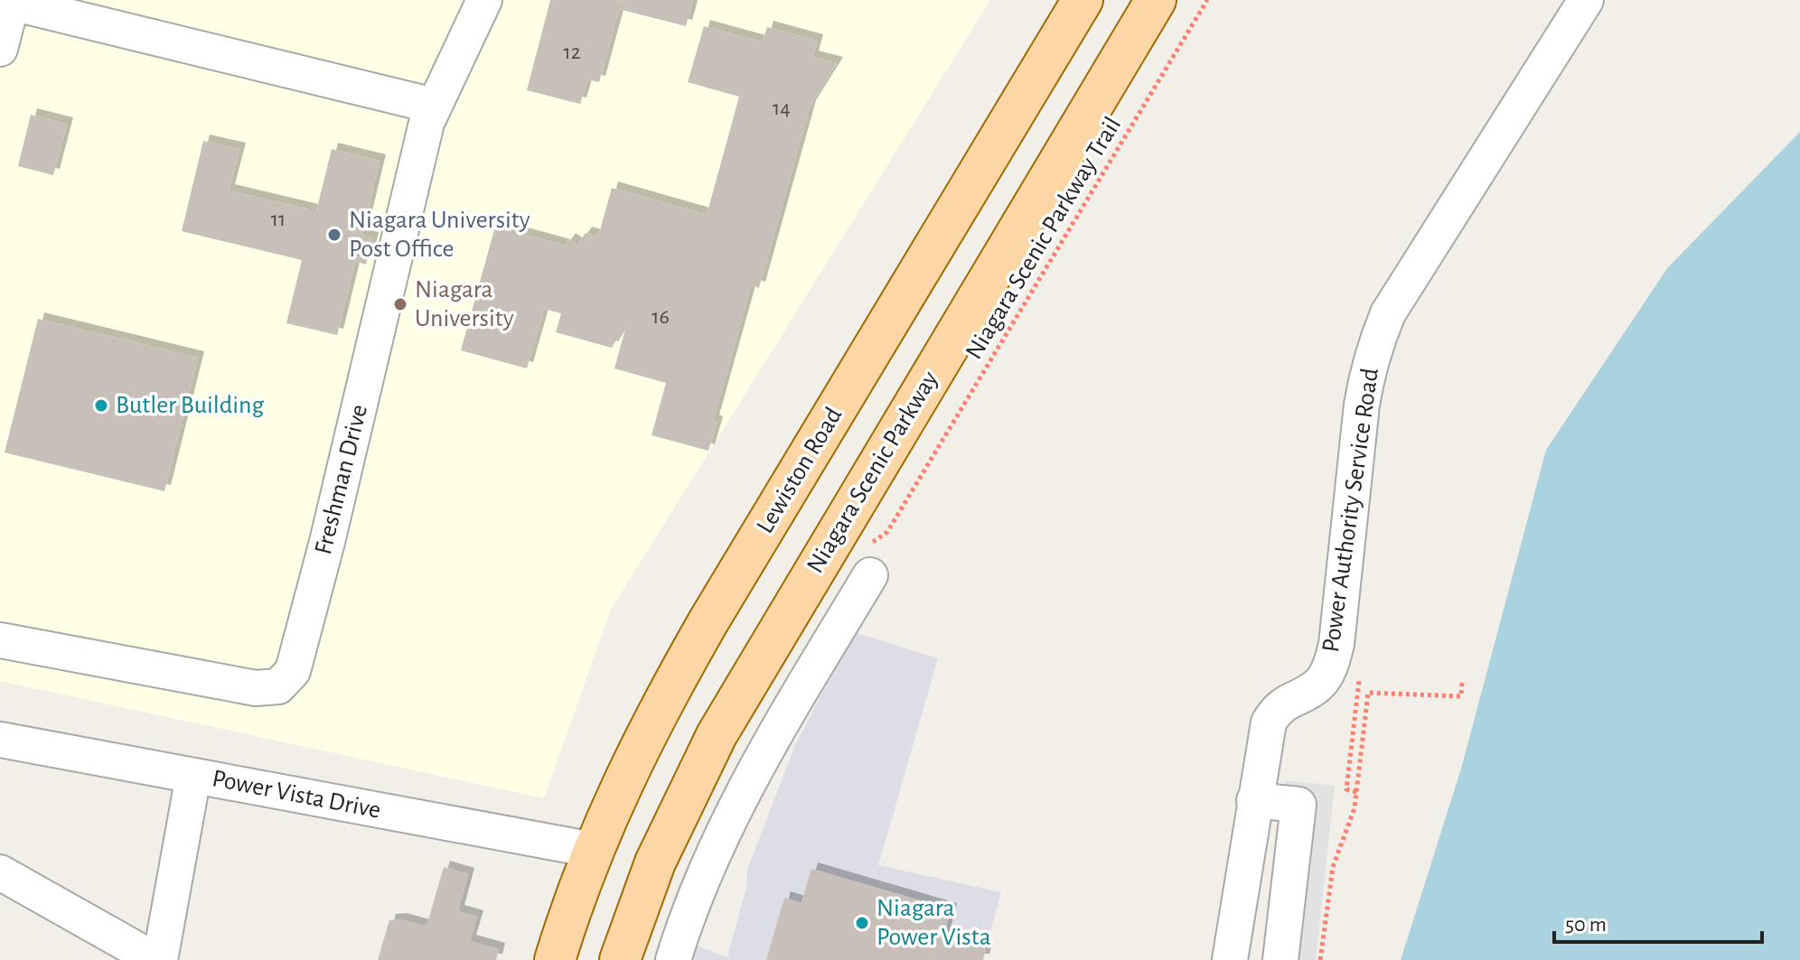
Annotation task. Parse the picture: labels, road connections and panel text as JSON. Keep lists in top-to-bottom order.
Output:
{
  "streets": {
    "main road": ["Lewiston Road", "Niagara Scenic Parkway"],
    "street": ["Freshman Drive", "Power Authority Service Road", "Power Vista Drive"],
    "path": ["Niagara Scenic Parkway Trail"]
  },
  "crossings": [
    ["Lewiston Road", "Power Vista Drive"]
  ],
  "places": [
    "Niagara University Post Office",
    "Niagara University",
    "Butler Building",
    "Niagara Power Vista"
  ],
  "house_numbers": [
    "12",
    "14",
    "11",
    "16"
  ],
  "scale_bar": "50 m"
}
